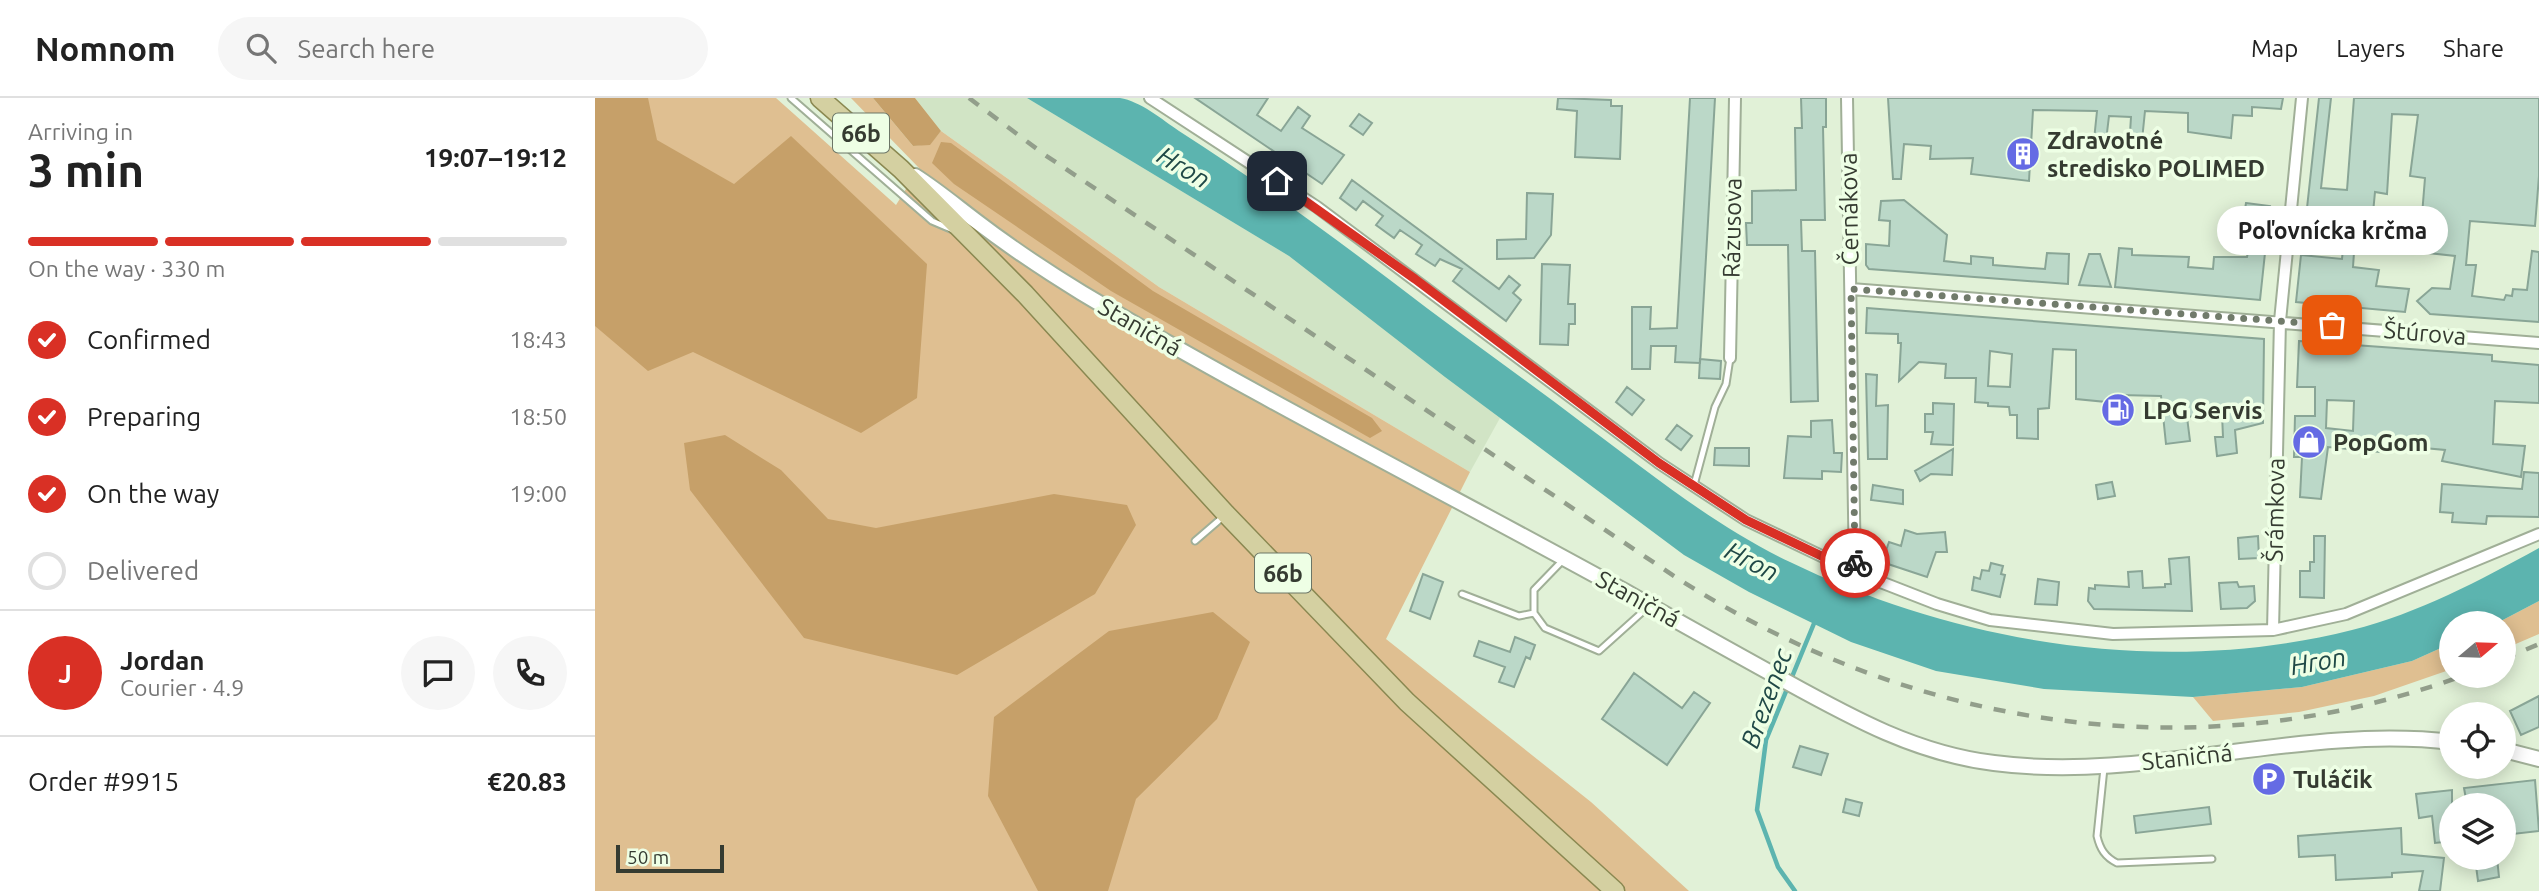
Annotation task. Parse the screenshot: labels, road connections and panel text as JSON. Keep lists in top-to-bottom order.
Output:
{
  "streets": {
    "main road": ["66b"],
    "street": [
      "Černákova",
      "Rázusova",
      "Staničná",
      "Štúrova",
      "Šrámkova"
    ]
  },
  "crossings": [
    ["66b", "Staničná"],
    ["Černákova", "Štúrova"],
    ["Štúrova", "Šrámkova"]
  ],
  "water": ["Hron", "Brezenec"],
  "places": {
    "building": ["Zdravotné stredisko POLIMED"],
    "other": ["Poľovnícka krčma"],
    "fuel station": ["LPG Servis"],
    "shop": ["PopGom"],
    "parking": ["Tuláčik"]
  },
  "scale_bar": "50 m",
  "north": "right",
  "page": {
    "header": "Nomnom",
    "search": "Search here",
    "nav": ["Map", "Layers", "Share"],
    "heading": ["3 min", "Arriving in", "19:07–19:12"],
    "panel": [
      "Jordan",
      "Courier · 4.9",
      "Order #9915",
      "€20.83"
    ],
    "bubble": "Poľovnícka krčma",
    "bar": "On the way · 330 m",
    "list": [
      ["Confirmed", "18:43"],
      ["Preparing", "18:50"],
      ["On the way", "19:00"],
      "Delivered"
    ],
    "round": "J",
    "scale": "50 m"
  }
}
